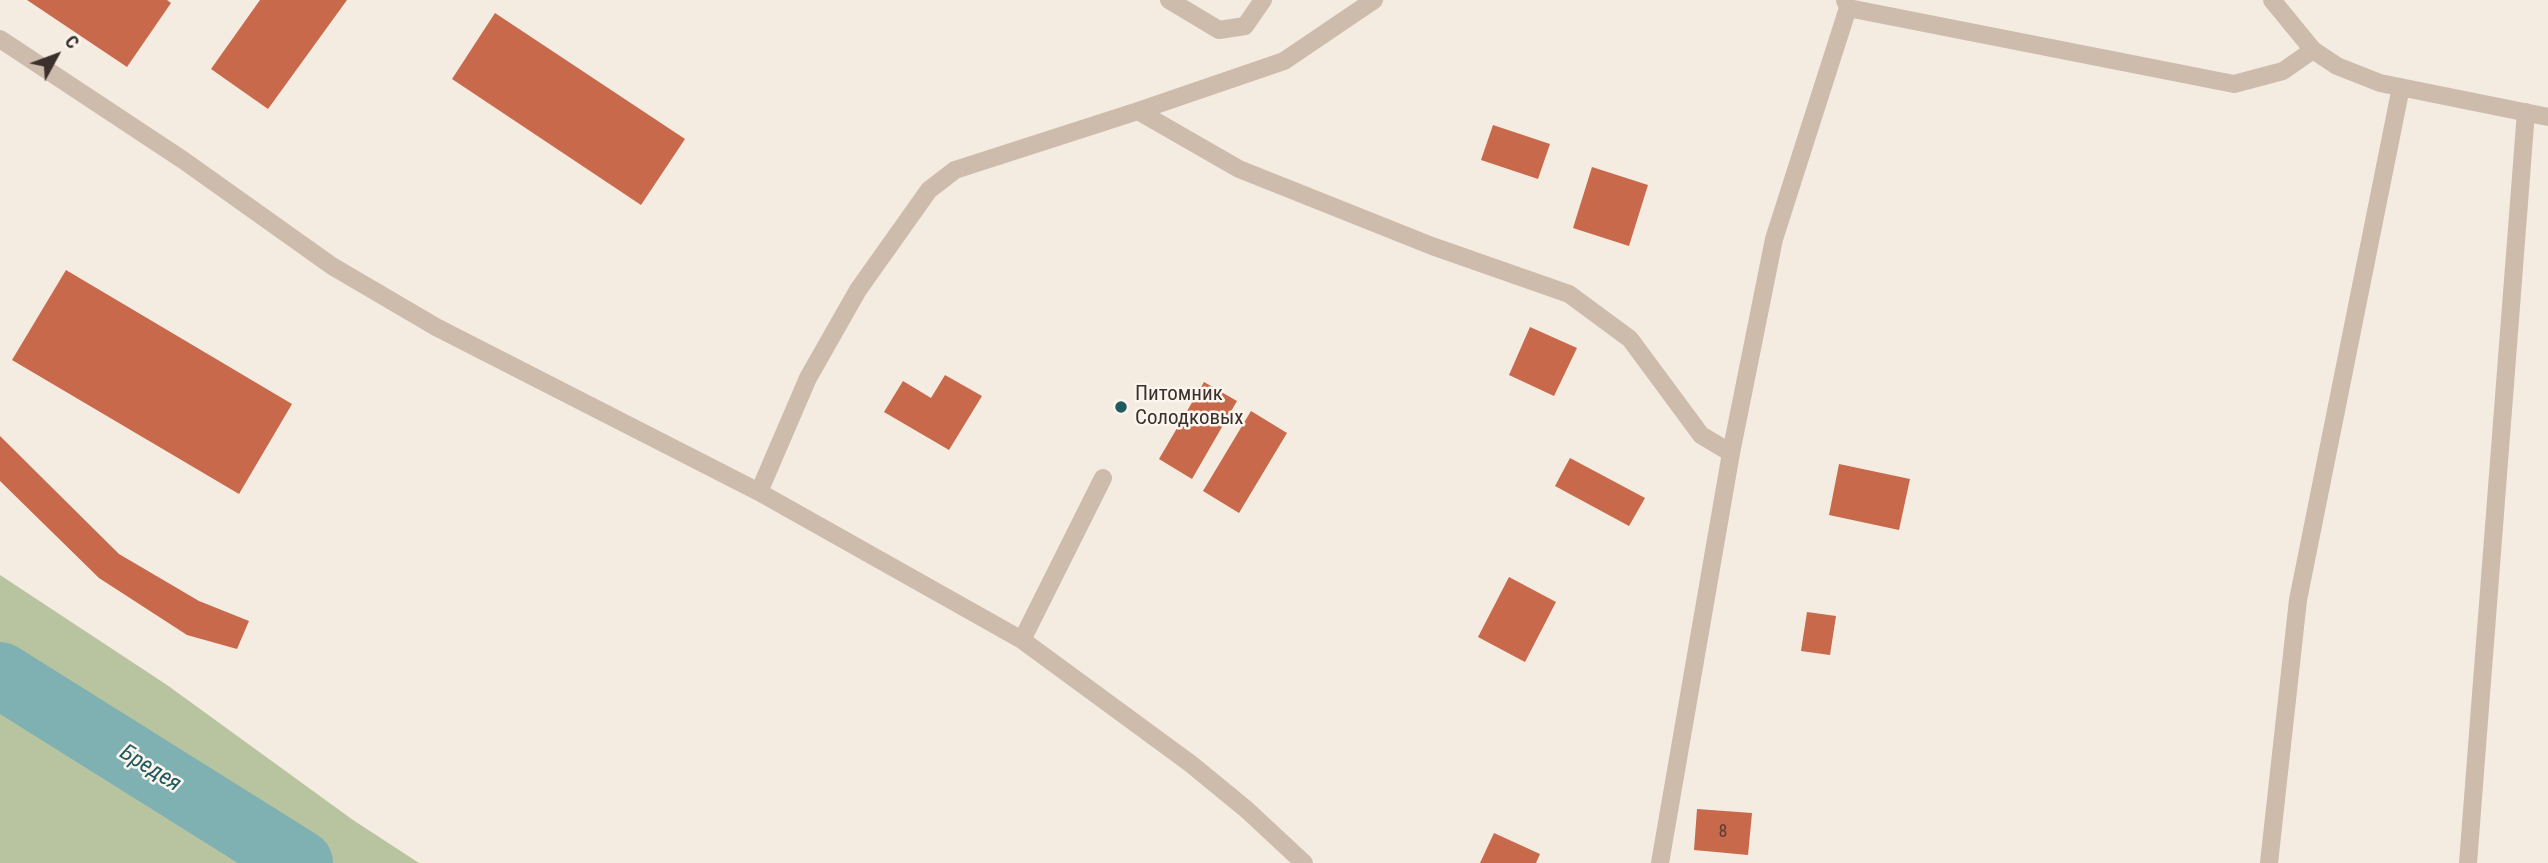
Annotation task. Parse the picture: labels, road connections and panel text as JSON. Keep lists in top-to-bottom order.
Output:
{
  "water": ["Бредея"],
  "places": ["Питомник Солодковых"],
  "house_numbers": ["8"],
  "north": "top right"
}
